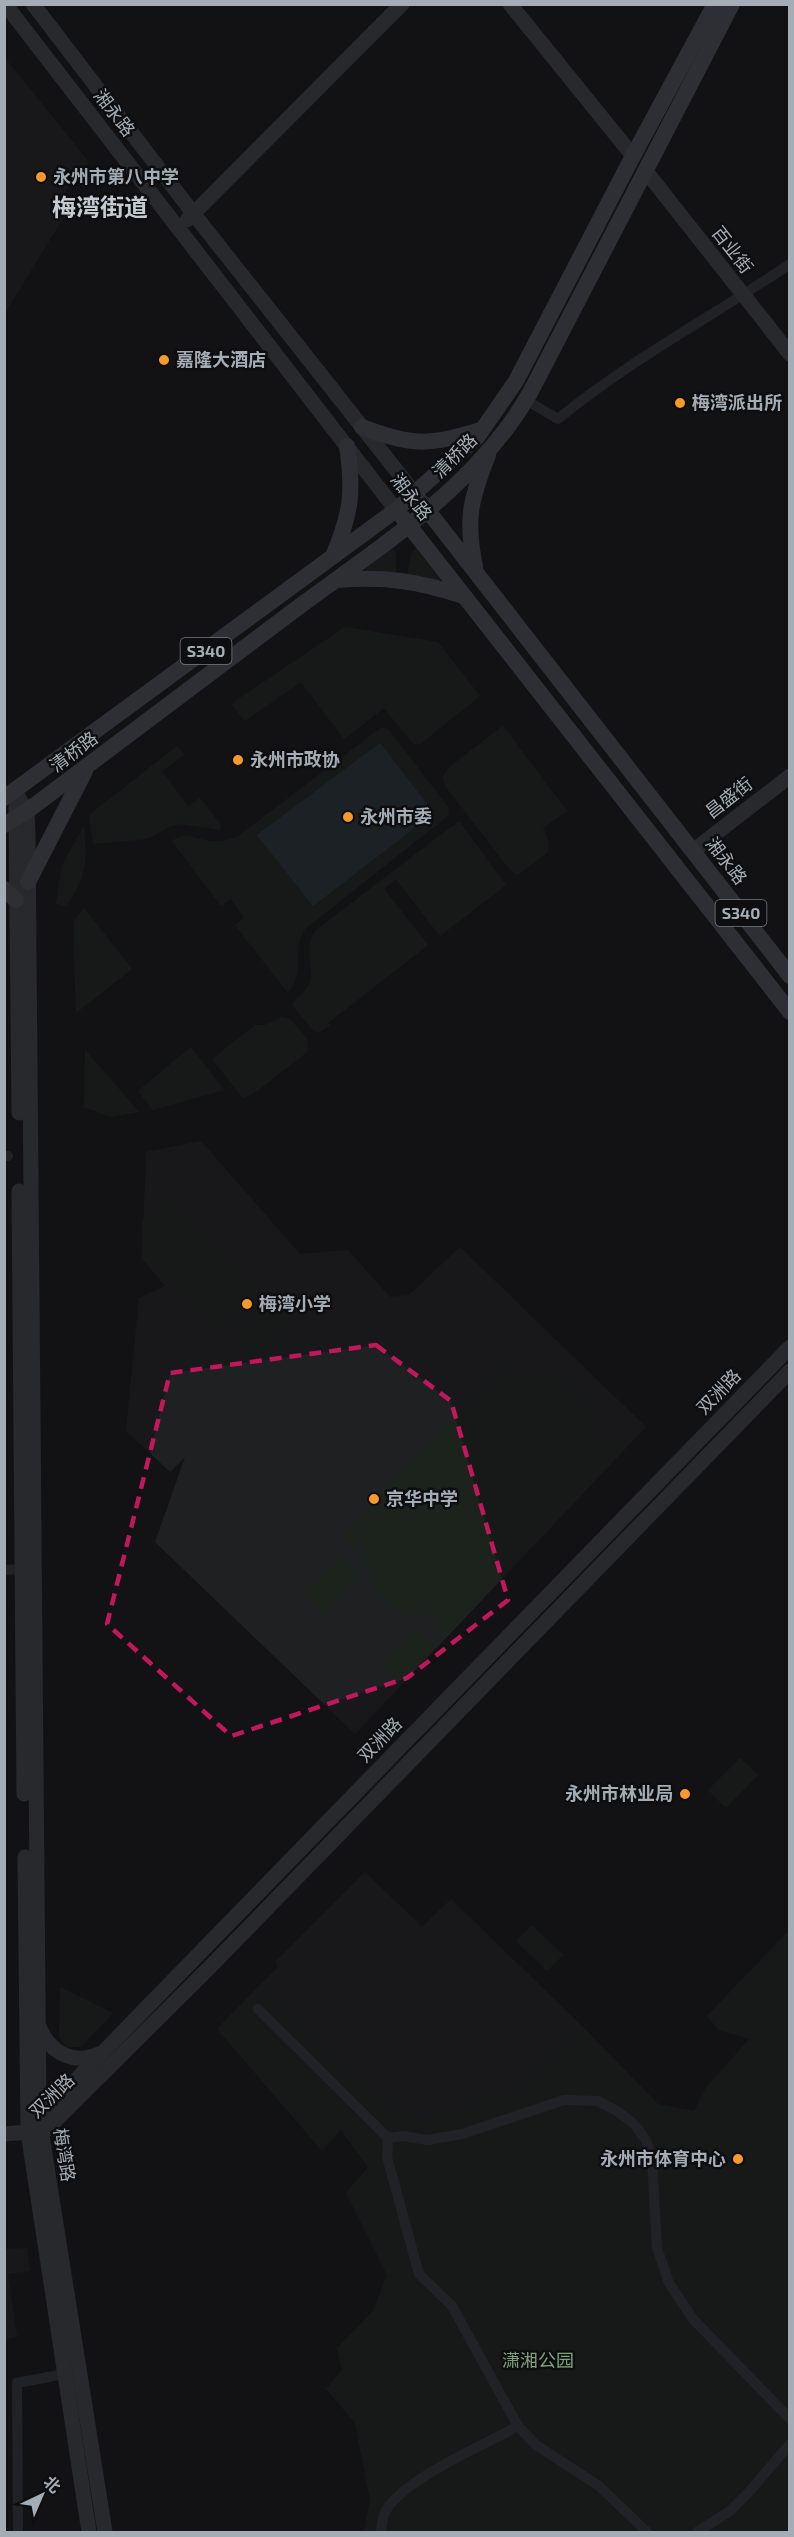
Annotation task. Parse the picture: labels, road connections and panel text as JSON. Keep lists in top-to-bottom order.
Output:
{
  "streets": {
    "main road": ["湘永路", "清桥路", "S340"],
    "street": [
      "百业街",
      "昌盛街",
      "双洲路",
      "梅湾路"
    ]
  },
  "crossings": [
    ["湘永路", "清桥路"],
    ["湘永路", "昌盛街"],
    ["百业街", "清桥路"],
    ["清桥路", "梅湾路"],
    ["双洲路", "梅湾路"]
  ],
  "districts": ["梅湾街道"],
  "parks": ["潇湘公园"],
  "places": [
    "永州市第八中学",
    "嘉隆大酒店",
    "梅湾派出所",
    "永州市政协",
    "永州市委",
    "梅湾小学",
    "京华中学",
    "永州市林业局",
    "永州市体育中心"
  ],
  "north": "top right"
}
